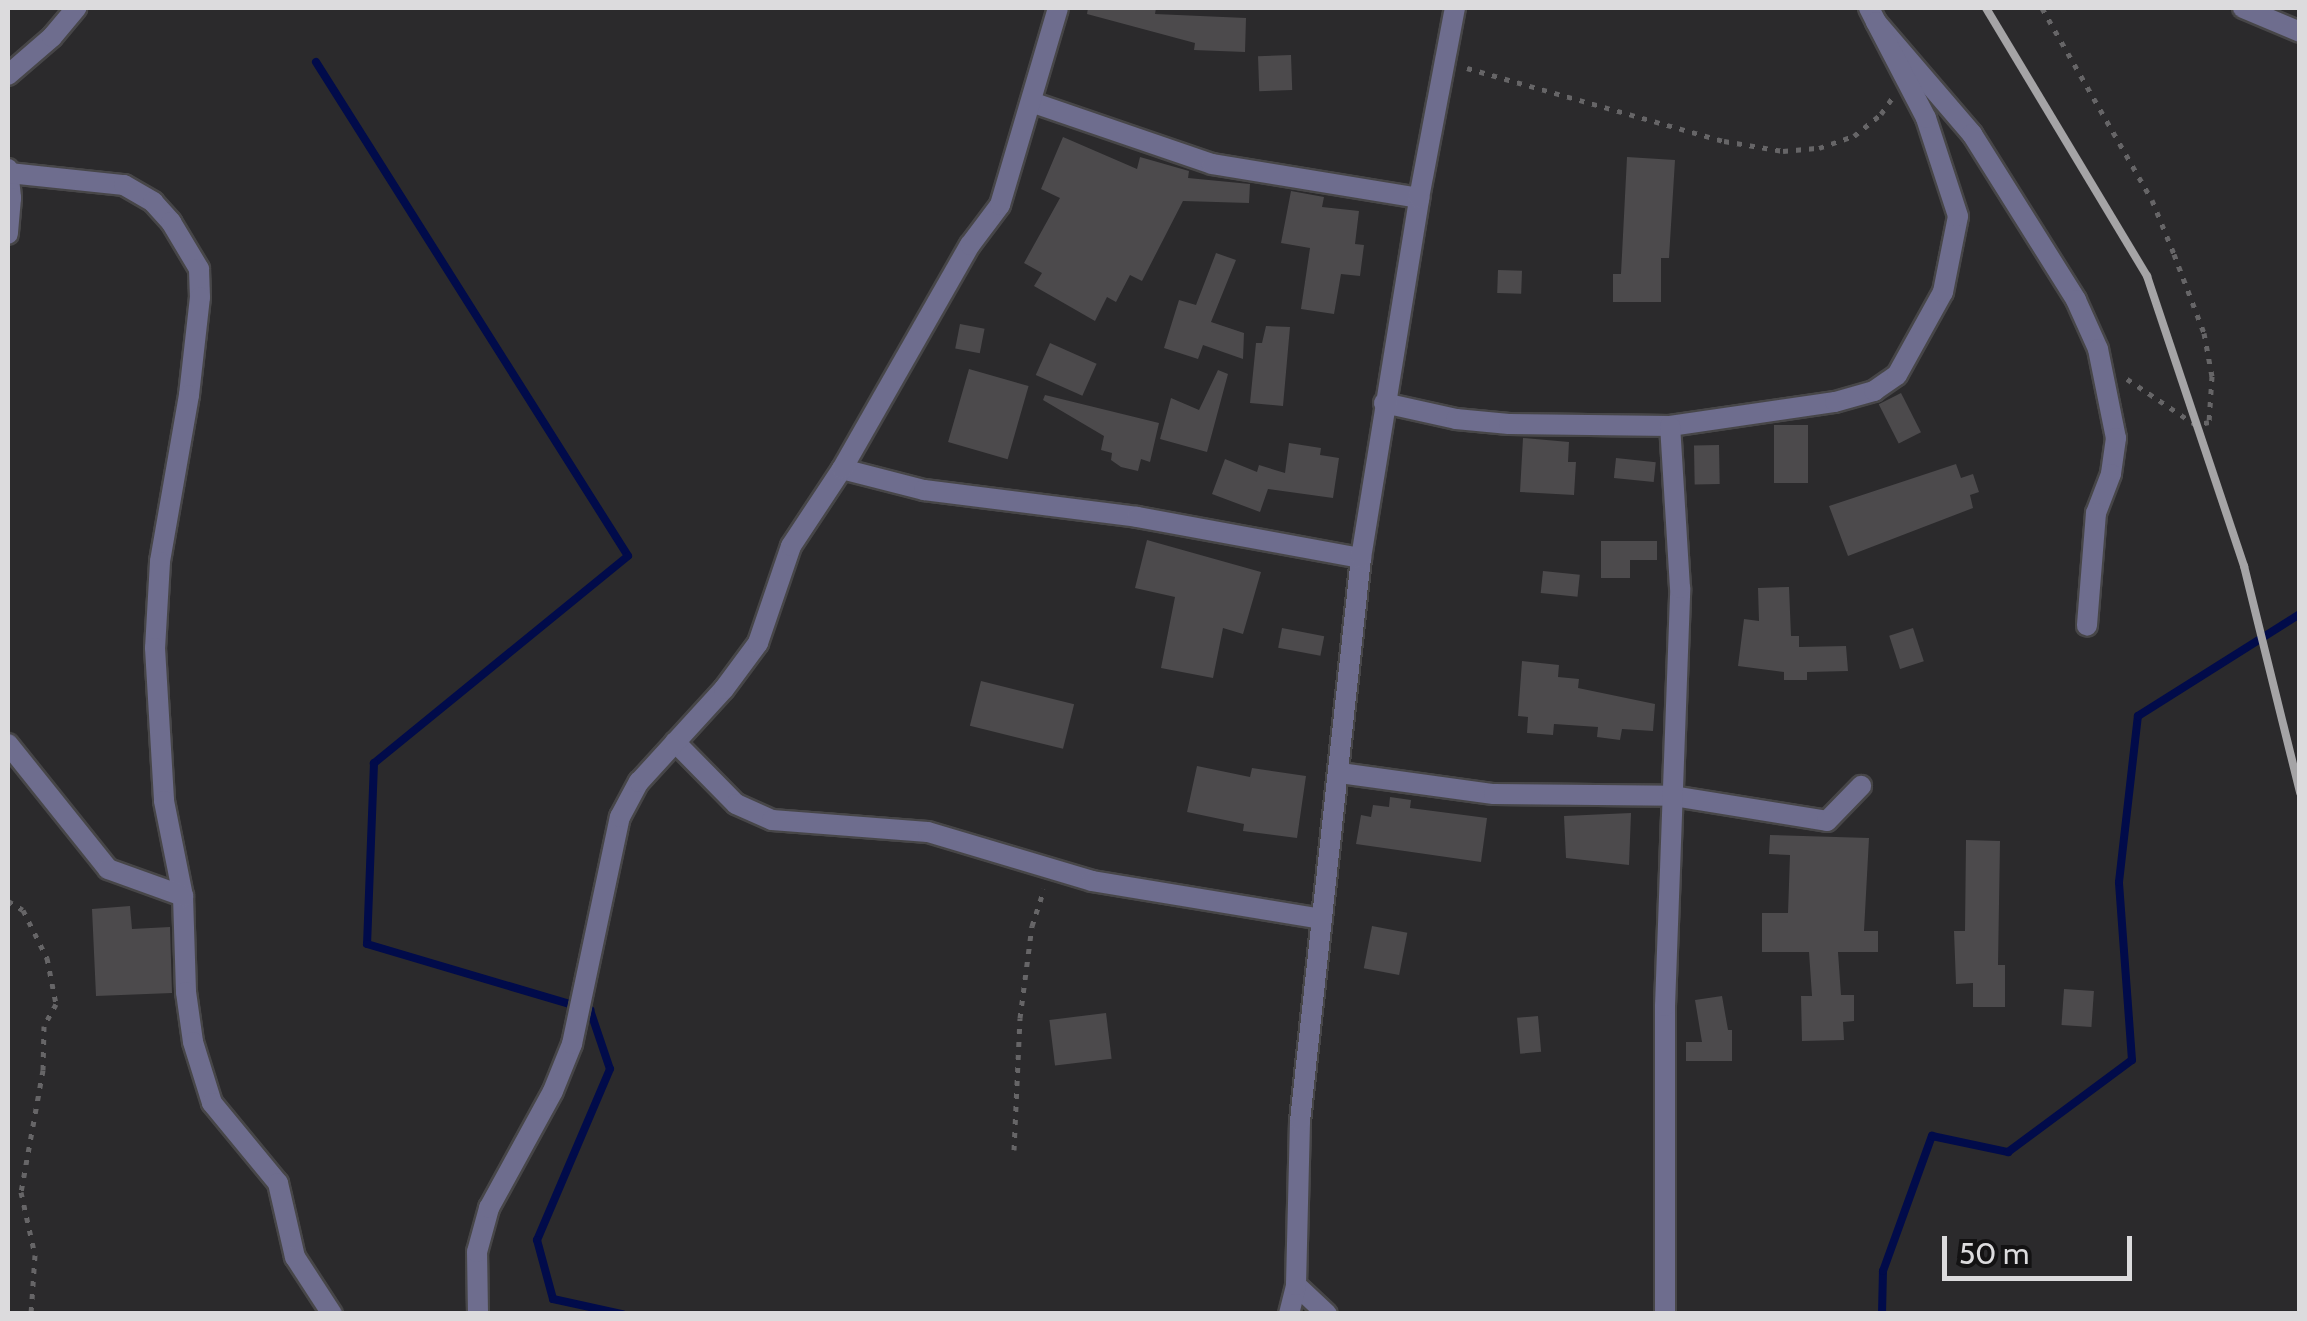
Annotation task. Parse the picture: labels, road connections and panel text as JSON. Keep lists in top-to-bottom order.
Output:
{
  "scale_bar": "50 m"
}
